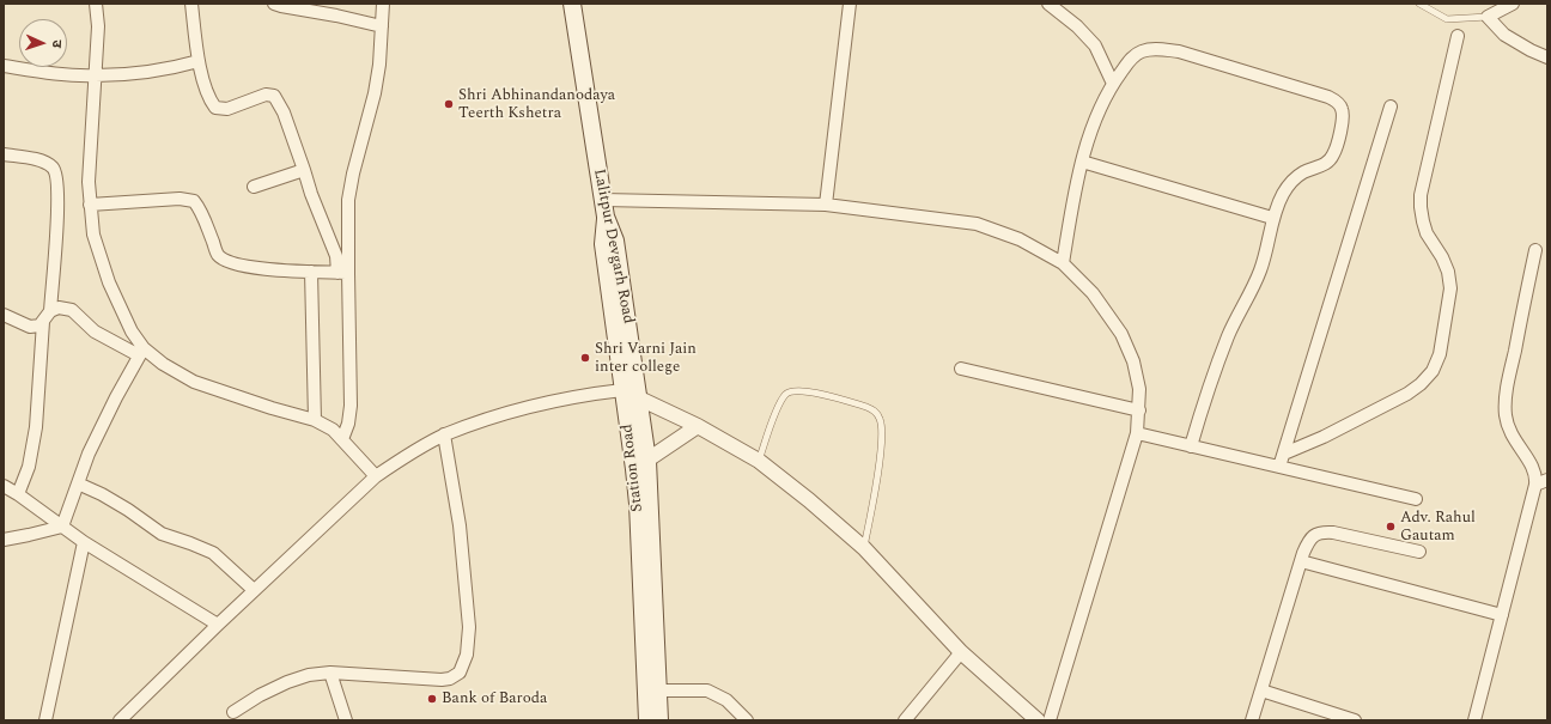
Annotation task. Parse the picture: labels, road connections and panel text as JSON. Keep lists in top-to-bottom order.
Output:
{
  "streets": {
    "main road": ["Lalitpur Devgarh Road", "Station Road"]
  },
  "crossings": [
    ["Lalitpur Devgarh Road", "Station Road"]
  ],
  "places": [
    "Shri Abhinandanodaya Teerth Kshetra",
    "Shri Varni Jain inter college",
    "Adv. Rahul Gautam",
    "Bank of Baroda"
  ],
  "north": "right"
}
